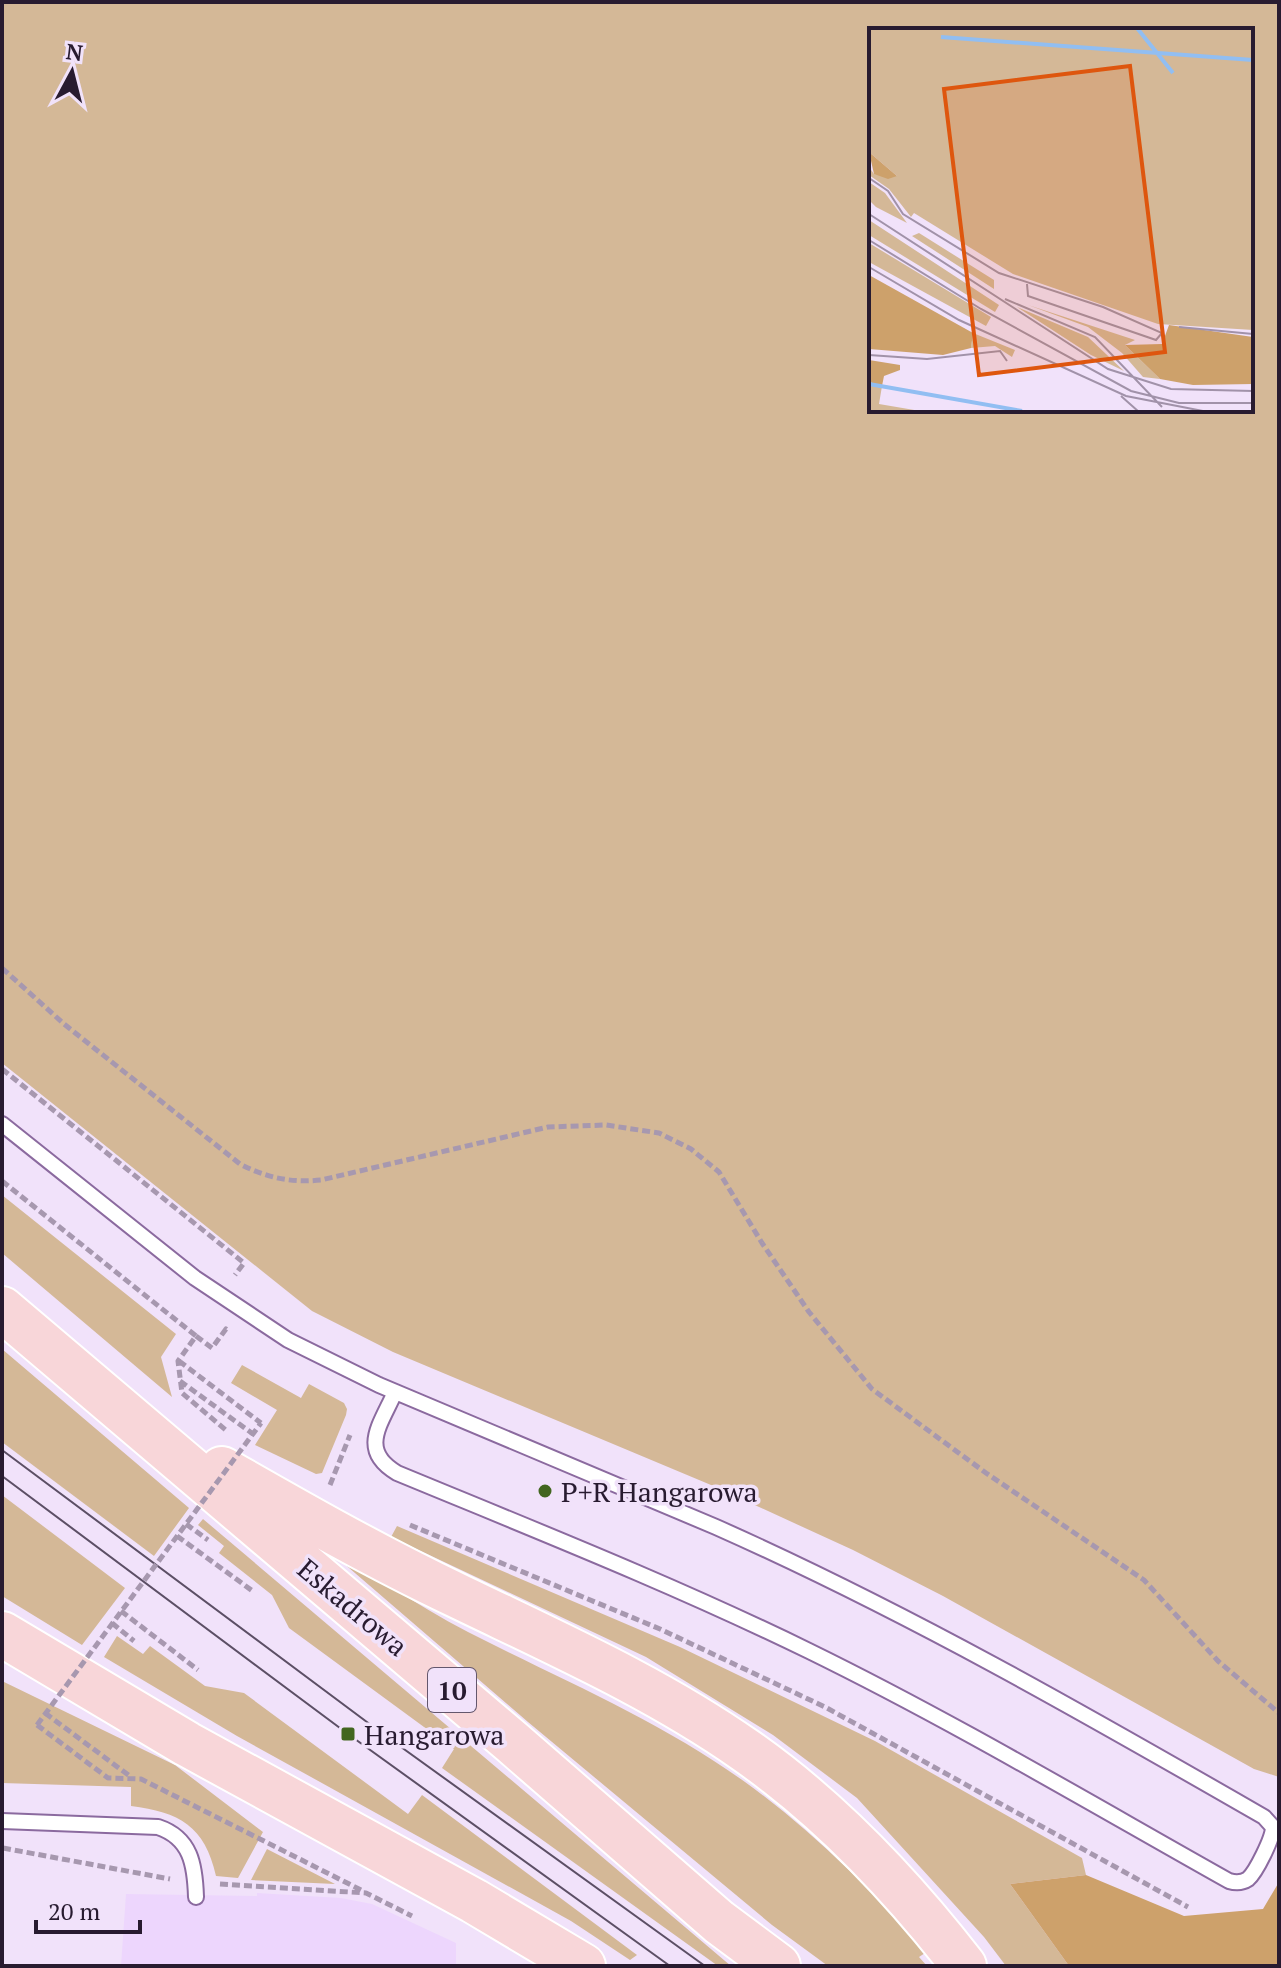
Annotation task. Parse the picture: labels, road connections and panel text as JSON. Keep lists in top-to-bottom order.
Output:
{
  "streets": {
    "main road": ["Eskadrowa", "10"]
  },
  "places": {
    "other": ["P+R Hangarowa"],
    "transit": ["Hangarowa"]
  },
  "scale_bar": "20 m",
  "north": "top"
}
